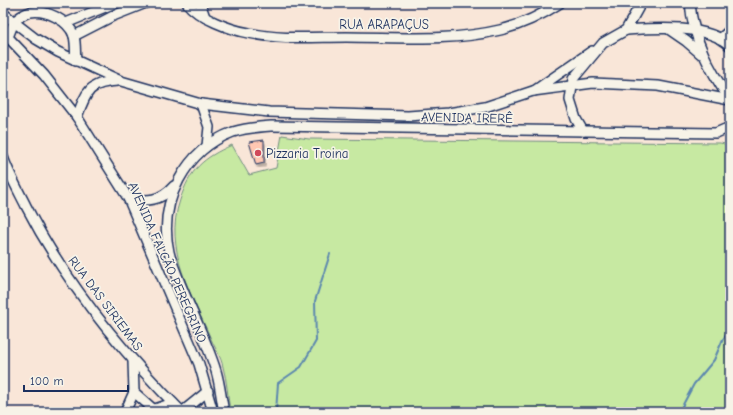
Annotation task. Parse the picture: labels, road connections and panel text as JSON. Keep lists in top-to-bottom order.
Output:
{
  "streets": {
    "street": [
      "RUA ARAPAÇUS",
      "AVENIDA IRERÊ",
      "AVENIDA FALCÃO PEREGRINO",
      "RUA DAS SIRIEMAS"
    ]
  },
  "crossings": [
    ["AVENIDA IRERÊ", "AVENIDA FALCÃO PEREGRINO"],
    ["AVENIDA FALCÃO PEREGRINO", "RUA DAS SIRIEMAS"]
  ],
  "places": ["Pizzaria Troina"],
  "scale_bar": "100 m"
}
